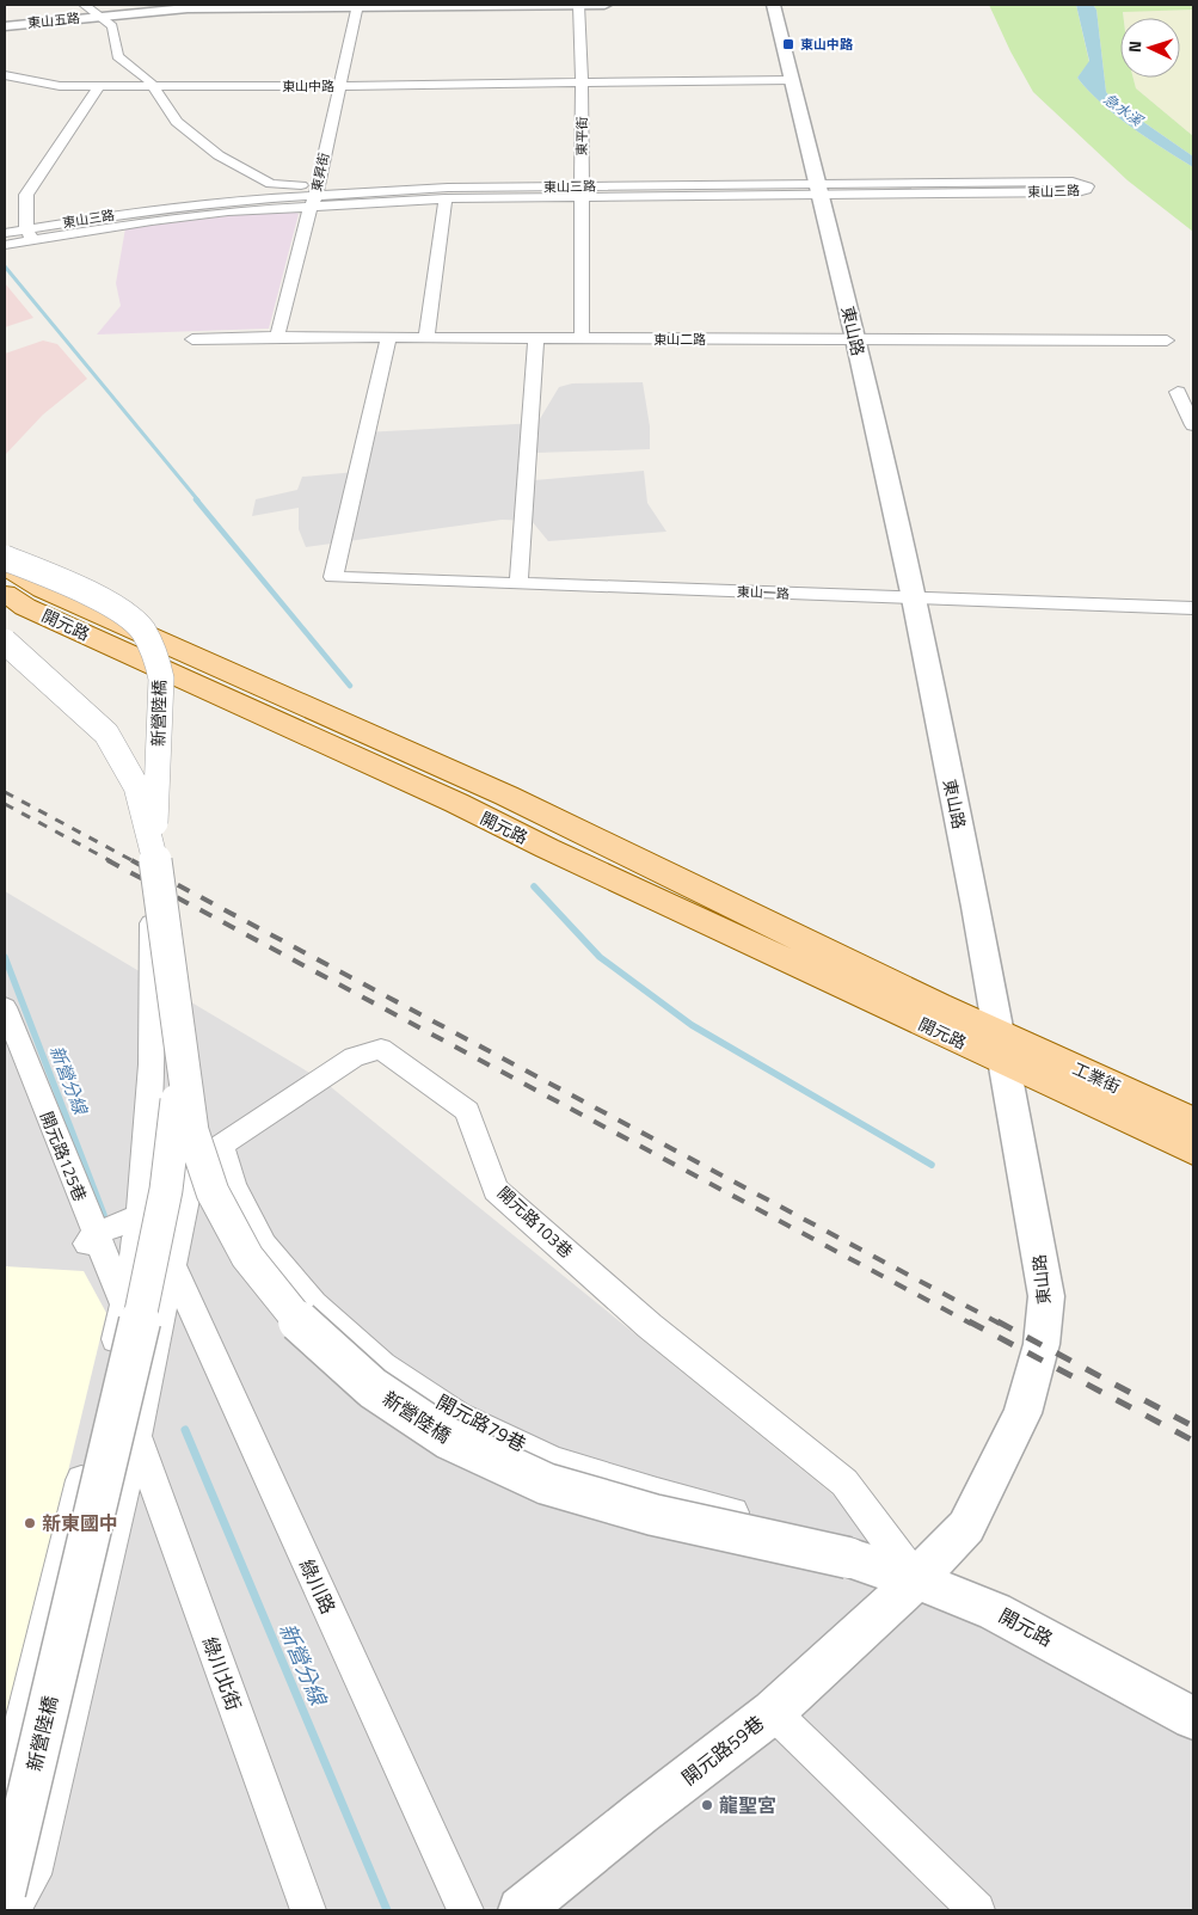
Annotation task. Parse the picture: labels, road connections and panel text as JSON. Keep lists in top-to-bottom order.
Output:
{
  "streets": {
    "main road": ["開元路", "工業街"],
    "street": [
      "東山五路",
      "東山中路",
      "東平街",
      "東昇街",
      "東山三路",
      "東山路",
      "東山二路",
      "東山一路",
      "新營陸橋",
      "開元路125巷",
      "開元路103巷",
      "開元路79巷",
      "綠川路",
      "綠川北街",
      "開元路59巷"
    ]
  },
  "crossings": [
    ["東山五路", "東平街"],
    ["東山五路", "東昇街"],
    ["東山五路", "東山三路"],
    ["東山中路", "東平街"],
    ["東山中路", "東昇街"],
    ["東山中路", "東山三路"],
    ["東山中路", "東山路"],
    ["東平街", "東山三路"],
    ["東平街", "東山二路"],
    ["東昇街", "東山三路"],
    ["東昇街", "東山二路"],
    ["東山三路", "東山路"],
    ["東山路", "東山二路"],
    ["東山路", "東山一路"],
    ["東山路", "開元路"],
    ["東山路", "工業街"],
    ["東山路", "開元路103巷"],
    ["東山路", "開元路59巷"],
    ["東山二路", "東山一路"],
    ["開元路", "新營陸橋"],
    ["開元路", "工業街"],
    ["開元路", "開元路103巷"],
    ["開元路", "開元路79巷"],
    ["開元路", "開元路59巷"],
    ["新營陸橋", "開元路79巷"],
    ["開元路125巷", "開元路103巷"],
    ["開元路103巷", "開元路79巷"],
    ["開元路103巷", "開元路59巷"]
  ],
  "water": ["急水溪", "新營分線"],
  "places": {
    "transit": ["東山中路"],
    "other": ["新東國中", "龍聖宮"]
  },
  "north": "left"
}
